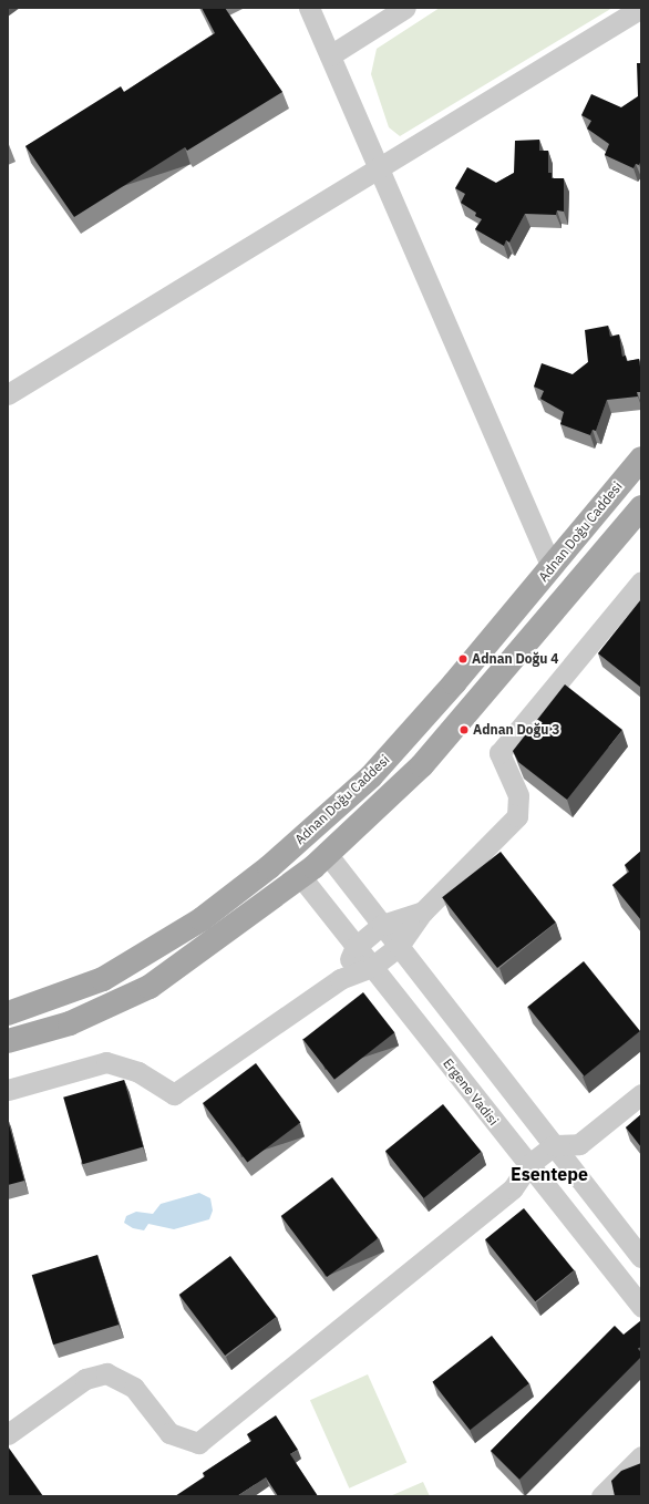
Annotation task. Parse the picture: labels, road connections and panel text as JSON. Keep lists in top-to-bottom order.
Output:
{
  "streets": {
    "main road": ["Adnan Doğu Caddesi"],
    "street": ["Ergene Vadisi"]
  },
  "districts": ["Esentepe"],
  "places": ["Adnan Doğu 4", "Adnan Doğu 3"]
}
